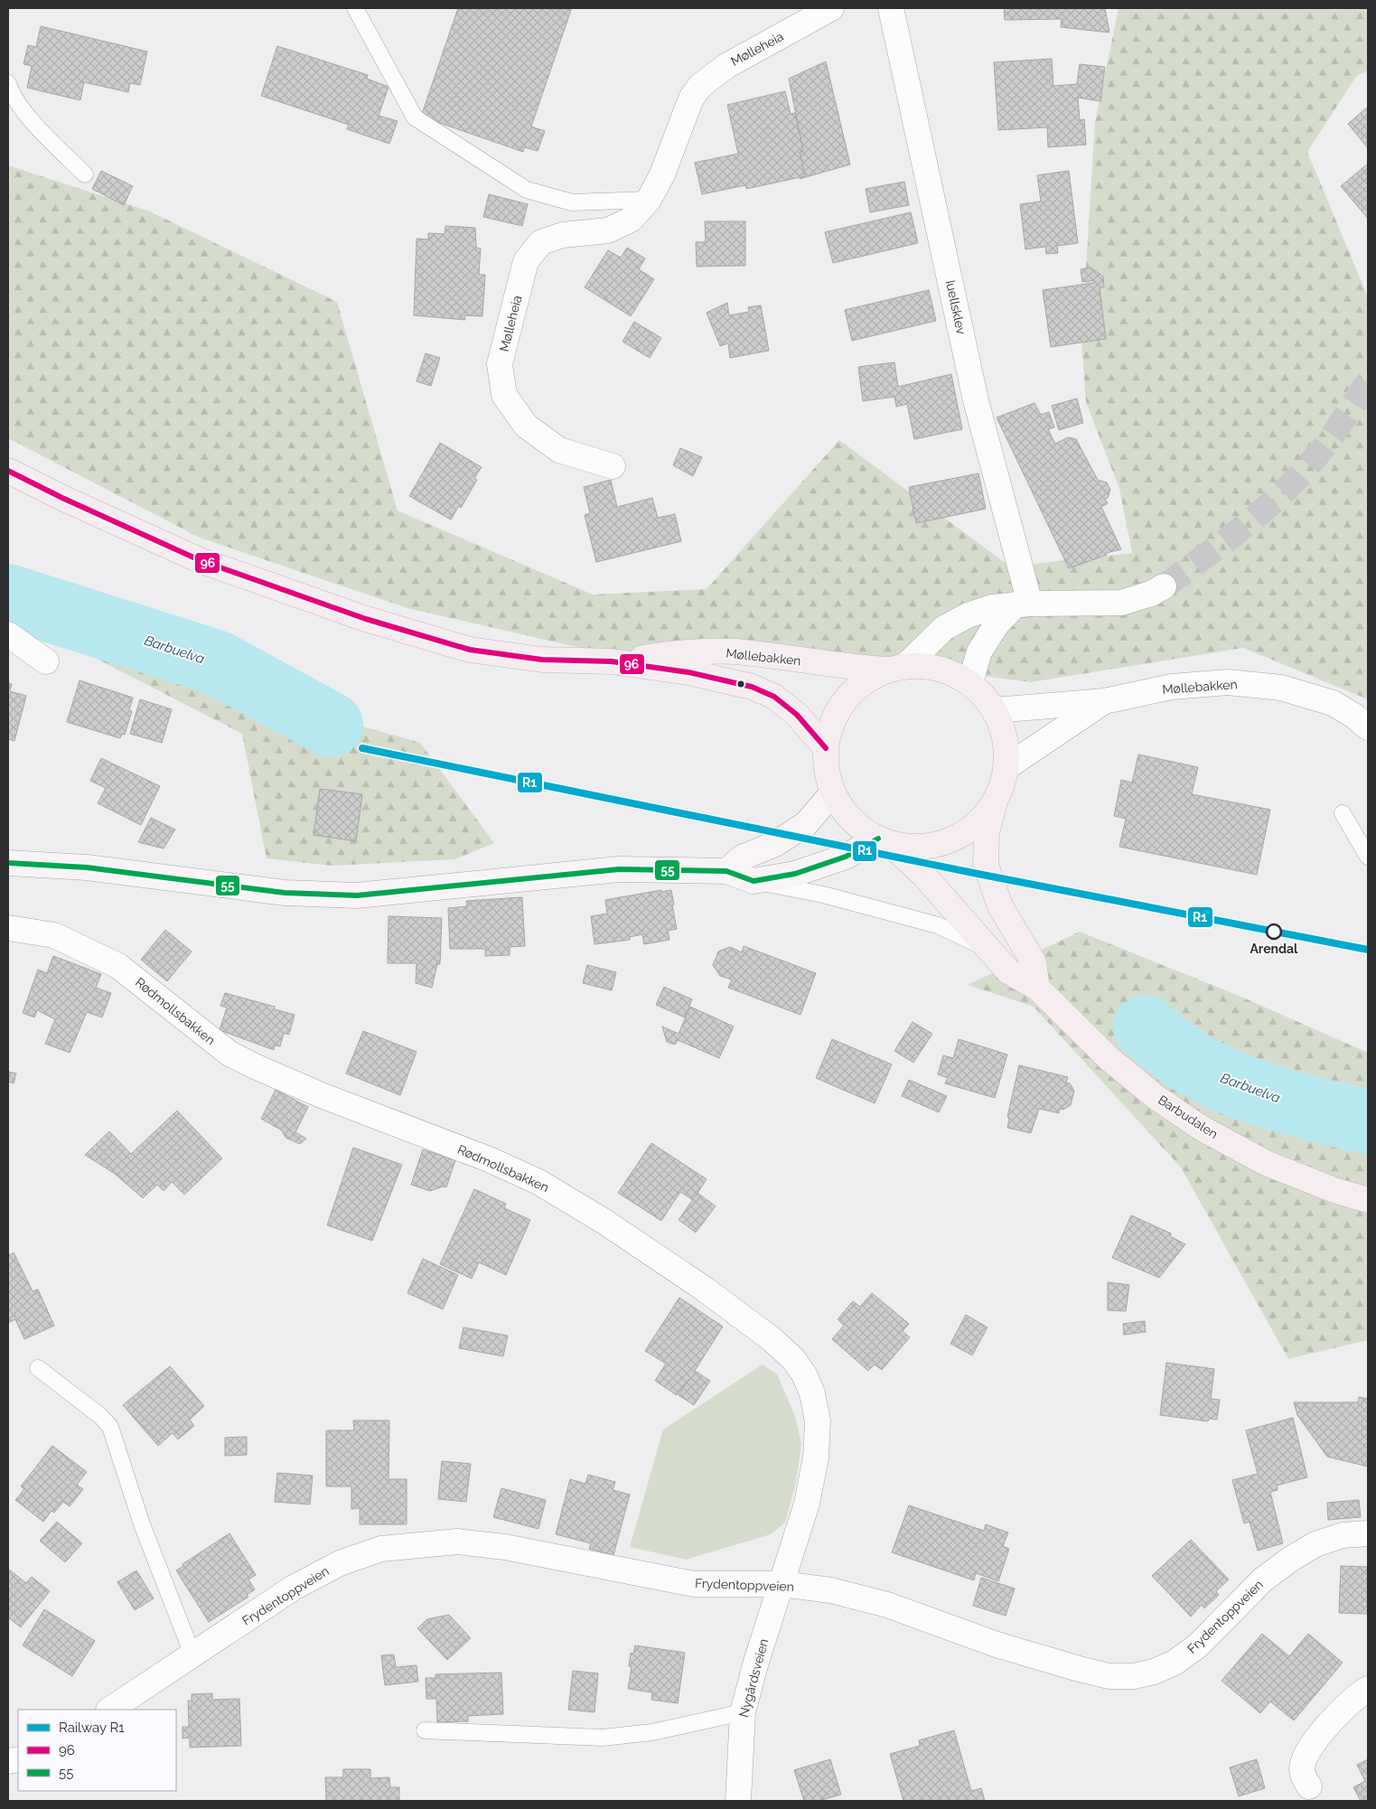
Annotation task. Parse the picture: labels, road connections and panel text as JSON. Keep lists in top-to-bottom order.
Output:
{
  "streets": {
    "main road": ["Møllebakken", "Barbudalen"],
    "street": [
      "Mølleheia",
      "Iuellsklev",
      "Rødmollsbakken",
      "Frydentoppveien",
      "Nygårdsveien"
    ]
  },
  "crossings": [
    ["Møllebakken", "Barbudalen"],
    ["Rødmollsbakken", "Frydentoppveien"],
    ["Rødmollsbakken", "Nygårdsveien"],
    ["Frydentoppveien", "Nygårdsveien"]
  ],
  "water": ["Barbuelva"],
  "places": ["Arendal"],
  "lines": ["transit line 96", "rail line R1", "transit line 55"],
  "legend": ["Railway R1", "96", "55"]
}
